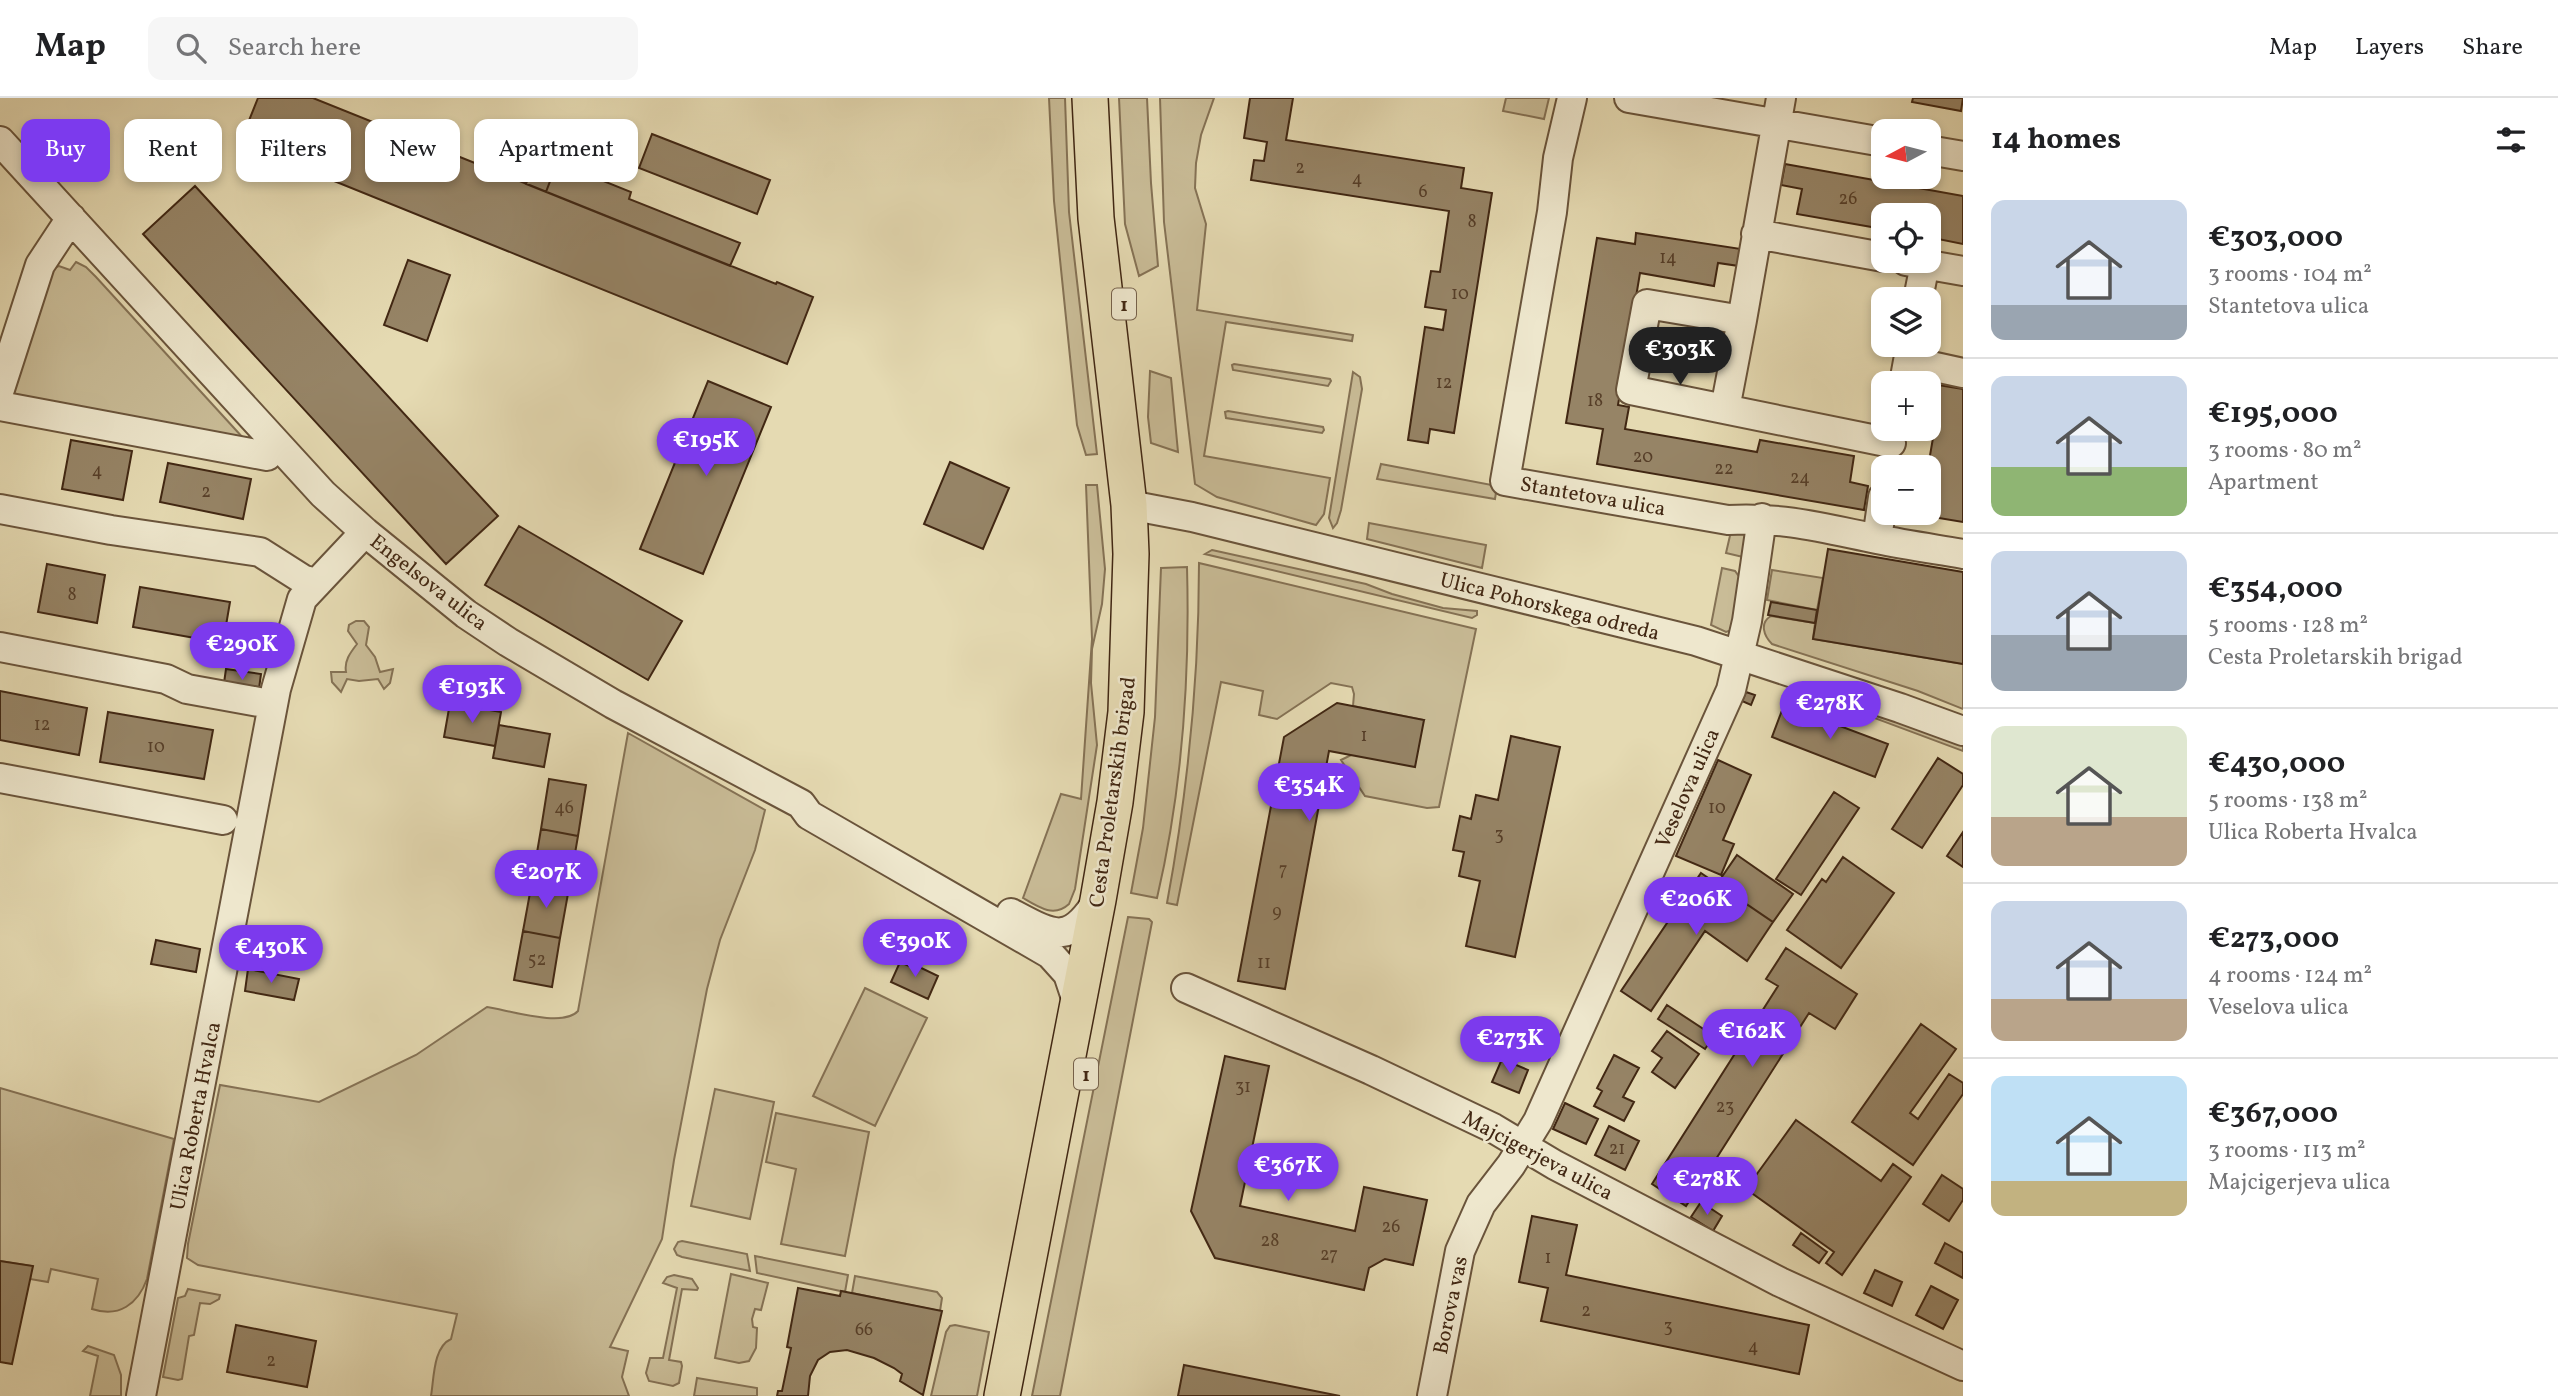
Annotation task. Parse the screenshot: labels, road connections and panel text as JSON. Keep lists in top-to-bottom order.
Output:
{
  "streets": {
    "main road": ["1", "Cesta Proletarskih brigad"],
    "street": [
      "Stantetova ulica",
      "Engelsova ulica",
      "Ulica Pohorskega odreda",
      "Veselova ulica",
      "Ulica Roberta Hvalca",
      "Majcigerjeva ulica",
      "Borova vas"
    ]
  },
  "crossings": [
    ["Engelsova ulica", "Cesta Proletarskih brigad"],
    ["Engelsova ulica", "Ulica Roberta Hvalca"],
    ["Ulica Pohorskega odreda", "Veselova ulica"],
    ["Ulica Pohorskega odreda", "Cesta Proletarskih brigad"],
    ["Veselova ulica", "Majcigerjeva ulica"],
    ["Veselova ulica", "Borova vas"],
    ["Majcigerjeva ulica", "Borova vas"]
  ],
  "house_numbers": [
    "2",
    "4",
    "6",
    "26",
    "8",
    "14",
    "10",
    "12",
    "18",
    "20",
    "22",
    "4",
    "24",
    "2",
    "8",
    "12",
    "1",
    "10",
    "46",
    "10",
    "3",
    "7",
    "9",
    "52",
    "11",
    "31",
    "23",
    "21",
    "26",
    "28",
    "27",
    "1",
    "2",
    "3",
    "66",
    "4",
    "2"
  ],
  "north": "left",
  "page": {
    "header": "Map",
    "search": "Search here",
    "nav": ["Map", "Layers", "Share"],
    "heading": "14 homes",
    "map_buttons": ["+", "−"],
    "chip": [
      "Buy",
      "Rent",
      "Filters",
      "New",
      "Apartment"
    ],
    "list": [
      {
        "name": "€303,000",
        "note": "3 rooms · 104 m² · Stantetova ulica"
      },
      {
        "name": "€195,000",
        "note": "3 rooms · 80 m² · Apartment"
      },
      {
        "name": "€354,000",
        "note": "5 rooms · 128 m² · Cesta Proletarskih brigad"
      },
      {
        "name": "€430,000",
        "note": "5 rooms · 138 m² · Ulica Roberta Hvalca"
      },
      {
        "name": "€273,000",
        "note": "4 rooms · 124 m² · Veselova ulica"
      },
      {
        "name": "€367,000",
        "note": "3 rooms · 113 m² · Majcigerjeva ulica"
      }
    ],
    "price": [
      "€303K",
      "€195K",
      "€290K",
      "€193K",
      "€278K",
      "€354K",
      "€207K",
      "€206K",
      "€390K",
      "€430K",
      "€162K",
      "€273K",
      "€367K",
      "€278K"
    ]
  }
}
